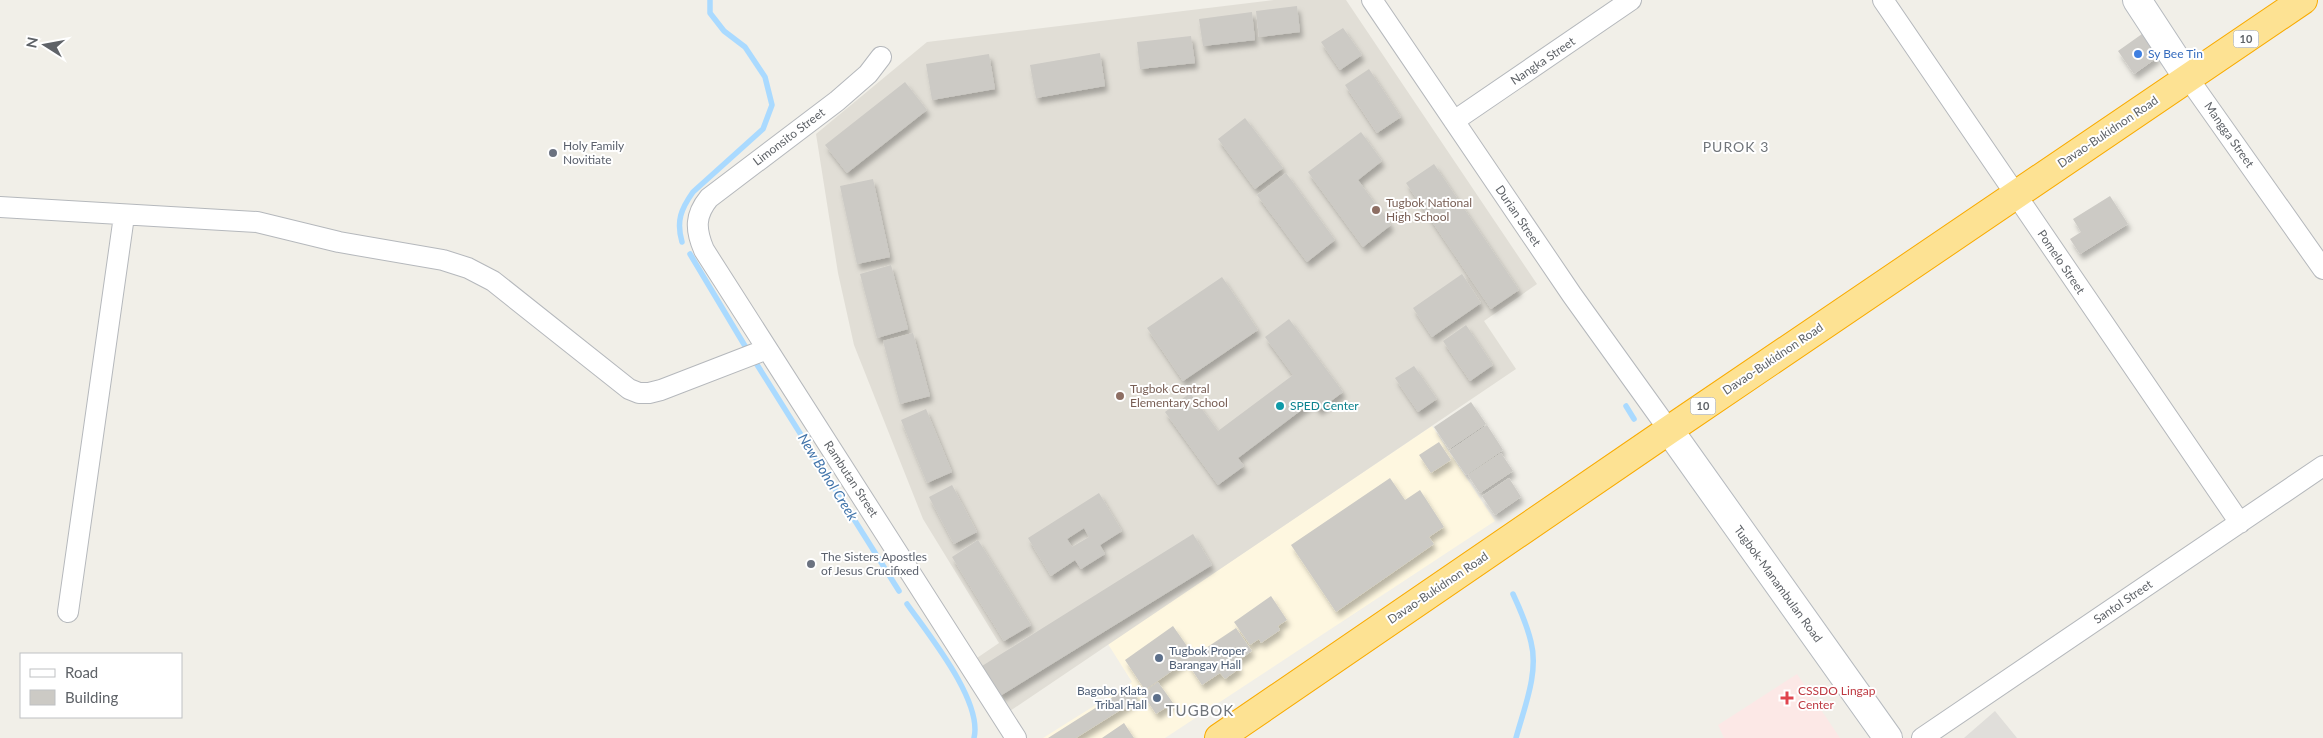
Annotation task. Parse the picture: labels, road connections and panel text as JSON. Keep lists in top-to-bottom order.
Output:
{
  "streets": {
    "highway": ["10", "Davao-Bukidnon Road"],
    "street": [
      "Nangka Street",
      "Mangga Street",
      "Limonsito Street",
      "Durian Street",
      "Pomelo Street",
      "Rambutan Street",
      "Tugbok-Manambulan Road",
      "Santol Street"
    ]
  },
  "crossings": [
    ["Nangka Street", "Durian Street"],
    ["Davao-Bukidnon Road", "Mangga Street"],
    ["Davao-Bukidnon Road", "Durian Street"],
    ["Davao-Bukidnon Road", "Pomelo Street"],
    ["Davao-Bukidnon Road", "Tugbok-Manambulan Road"],
    ["Limonsito Street", "Rambutan Street"],
    ["Durian Street", "Tugbok-Manambulan Road"],
    ["Pomelo Street", "Santol Street"]
  ],
  "districts": ["PUROK 3", "TUGBOK"],
  "water": ["New Bohol Creek"],
  "places": {
    "other": [
      "Sy Bee Tin",
      "Holy Family Novitiate",
      "Tugbok National High School",
      "Tugbok Central Elementary School",
      "SPED Center",
      "The Sisters Apostles of Jesus Crucifixed",
      "Tugbok Proper Barangay Hall",
      "Bagobo Klata Tribal Hall"
    ],
    "health": ["CSSDO Lingap Center"]
  },
  "legend": ["Road", "Building"],
  "north": "left"
}
